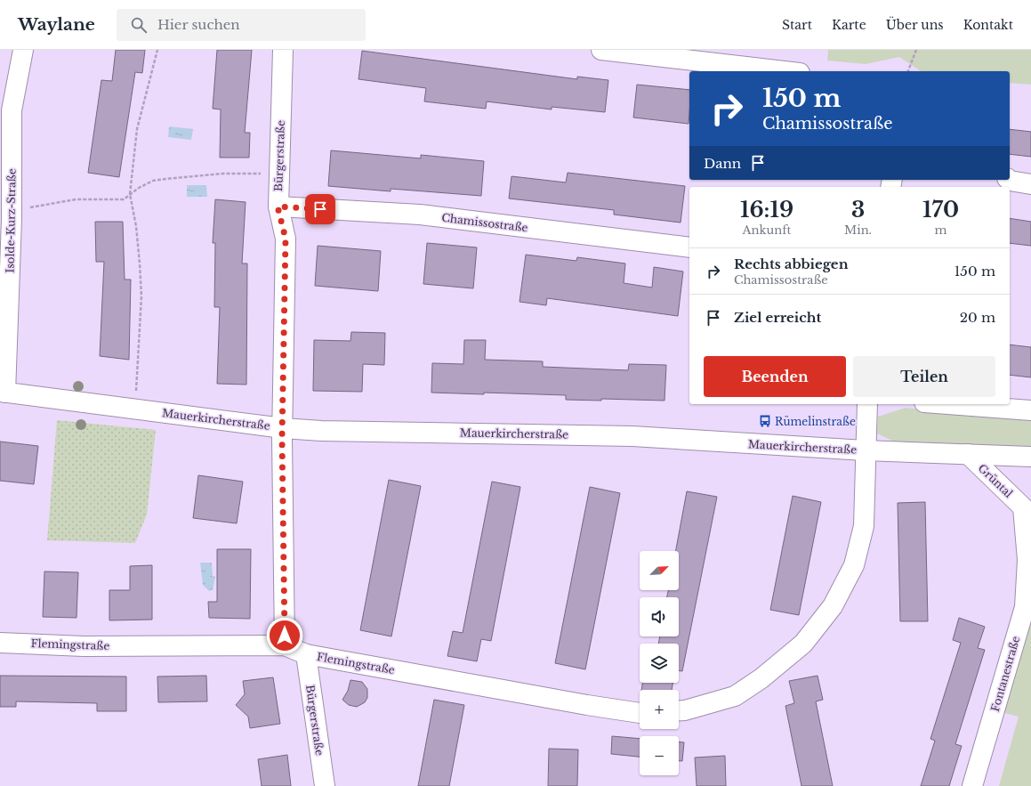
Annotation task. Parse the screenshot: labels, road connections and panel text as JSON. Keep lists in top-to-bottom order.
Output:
{
  "streets": {
    "street": [
      "Bürgerstraße",
      "Isolde-Kurz-Straße",
      "Chamissostraße",
      "Mauerkircherstraße",
      "Grüntal",
      "Flemingstraße",
      "Fontanestraße"
    ]
  },
  "crossings": [
    ["Bürgerstraße", "Chamissostraße"],
    ["Bürgerstraße", "Mauerkircherstraße"],
    ["Bürgerstraße", "Flemingstraße"],
    ["Isolde-Kurz-Straße", "Mauerkircherstraße"],
    ["Mauerkircherstraße", "Grüntal"],
    ["Grüntal", "Fontanestraße"]
  ],
  "places": {
    "bus stop": ["Rümelinstraße"]
  },
  "north": "top right",
  "page": {
    "header": "Waylane",
    "search": "Hier suchen",
    "nav": [
      "Start",
      "Karte",
      "Über uns",
      "Kontakt"
    ],
    "turn": ["150 m", "Chamissostraße"],
    "then": "Dann",
    "eta": [
      "16:19",
      "Ankunft",
      "3",
      "Min.",
      "170",
      "m"
    ],
    "list": [
      {
        "name": "Rechts abbiegen",
        "note": "Chamissostraße",
        "value": "150 m"
      },
      {
        "name": "Ziel erreicht",
        "value": "20 m"
      }
    ],
    "buttons": ["Beenden", "Teilen"],
    "map_buttons": ["+", "−"]
  }
}
